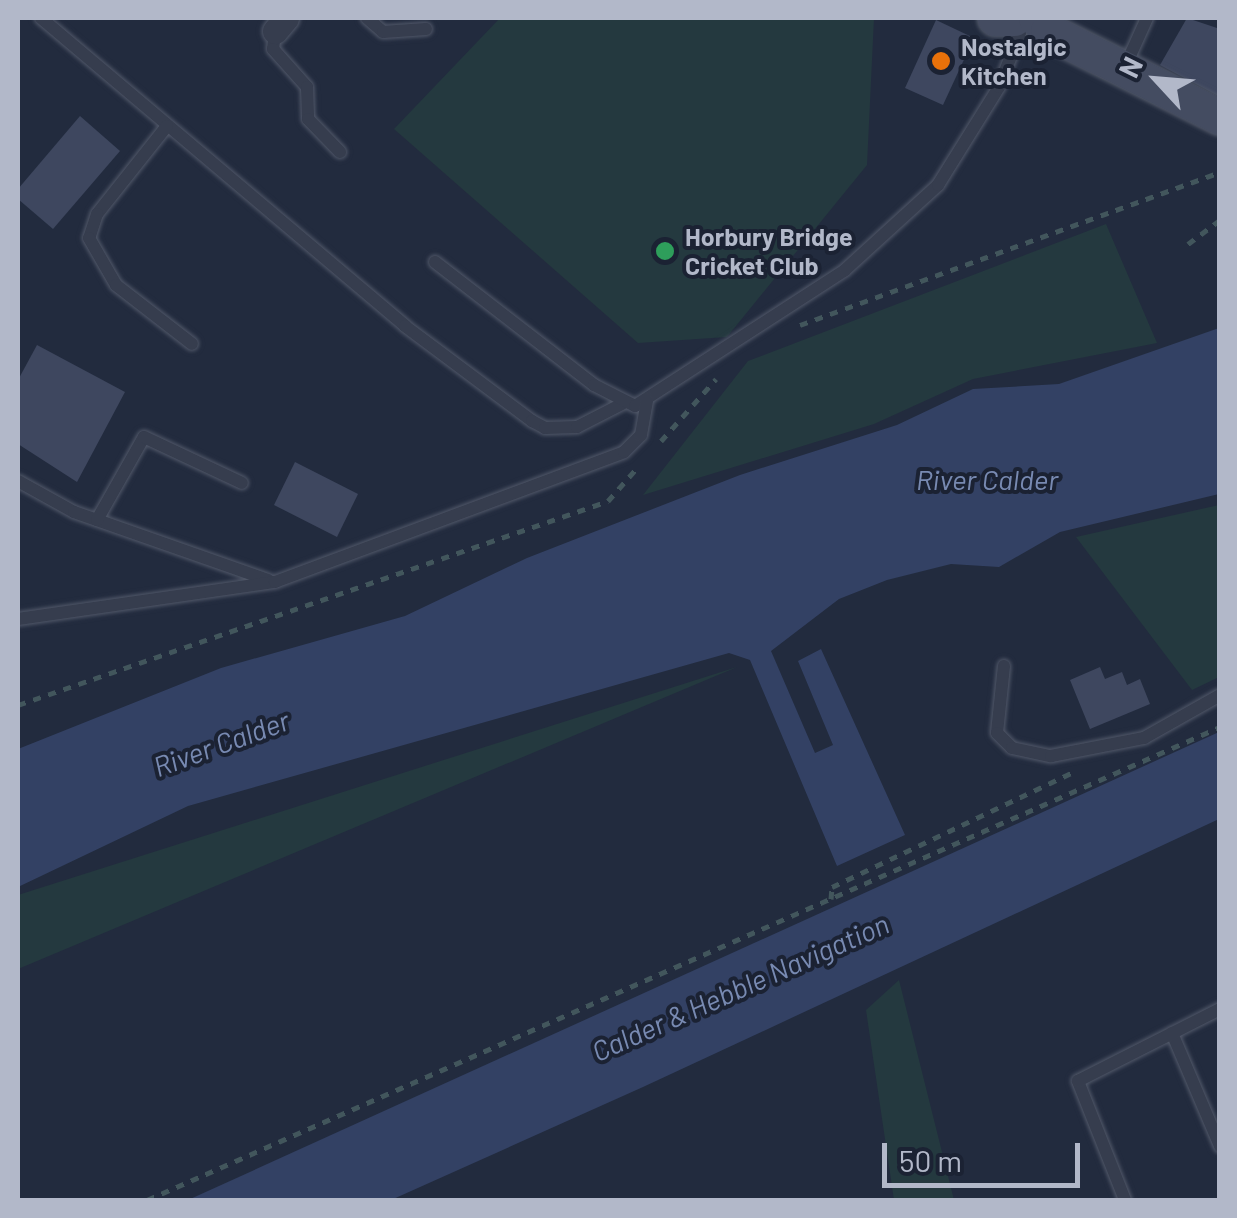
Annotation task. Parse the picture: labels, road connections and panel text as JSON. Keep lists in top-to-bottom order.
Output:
{
  "water": ["River Calder", "Calder & Hebble Navigation"],
  "places": ["Nostalgic Kitchen", "Horbury Bridge Cricket Club"],
  "scale_bar": "50 m",
  "north": "top left"
}
